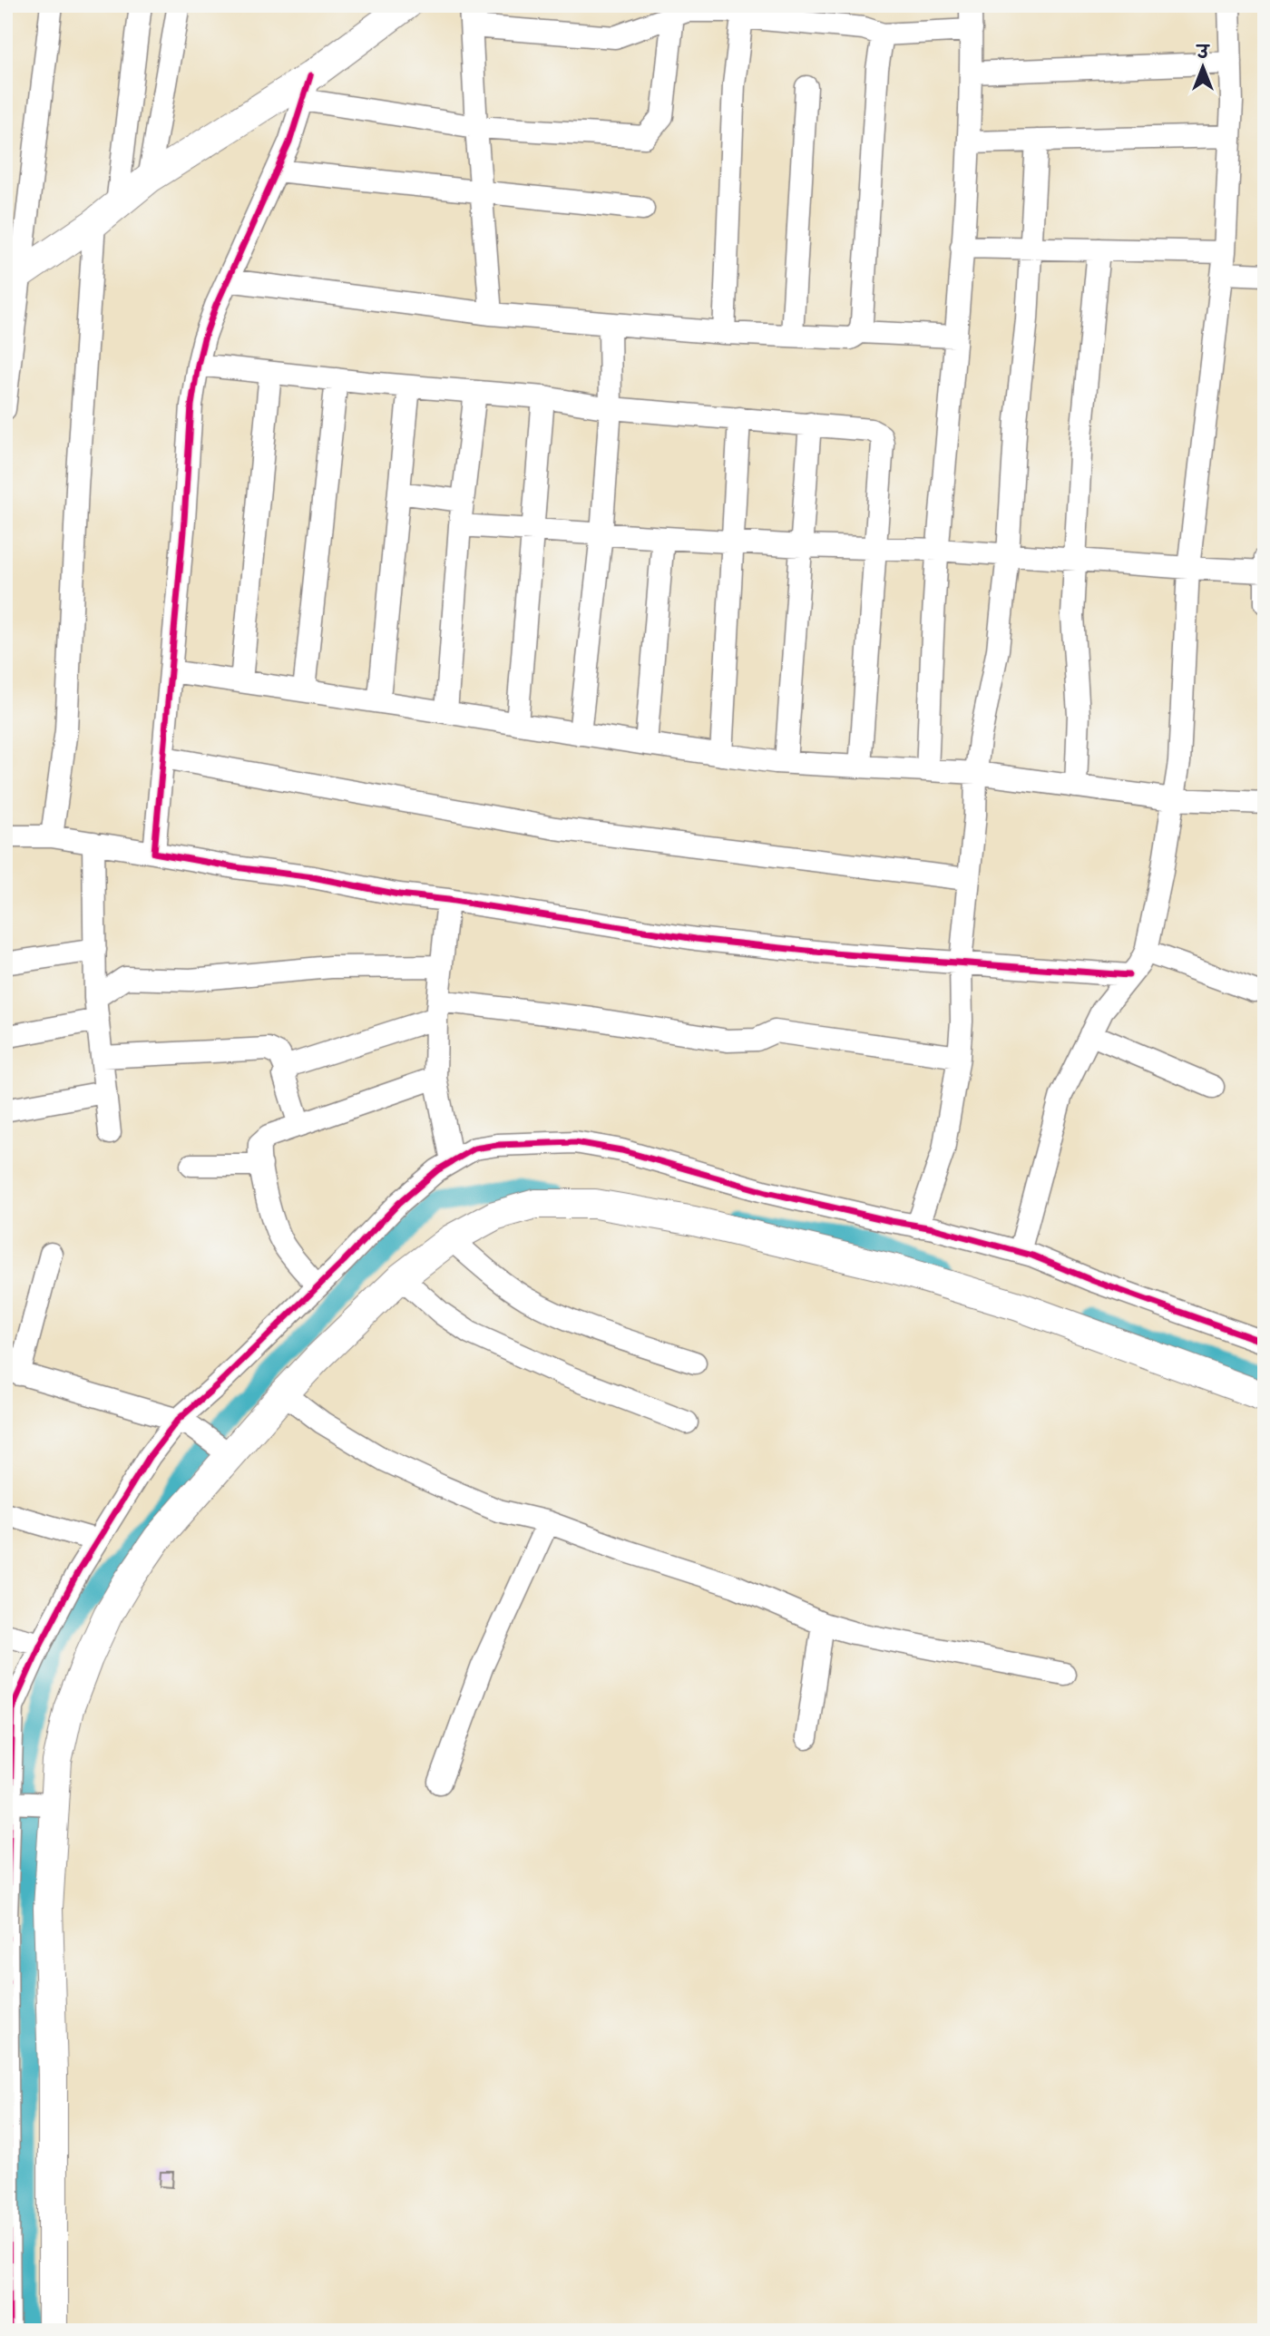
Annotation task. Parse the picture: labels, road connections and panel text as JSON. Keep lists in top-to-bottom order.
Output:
{
  "north": "top"
}
